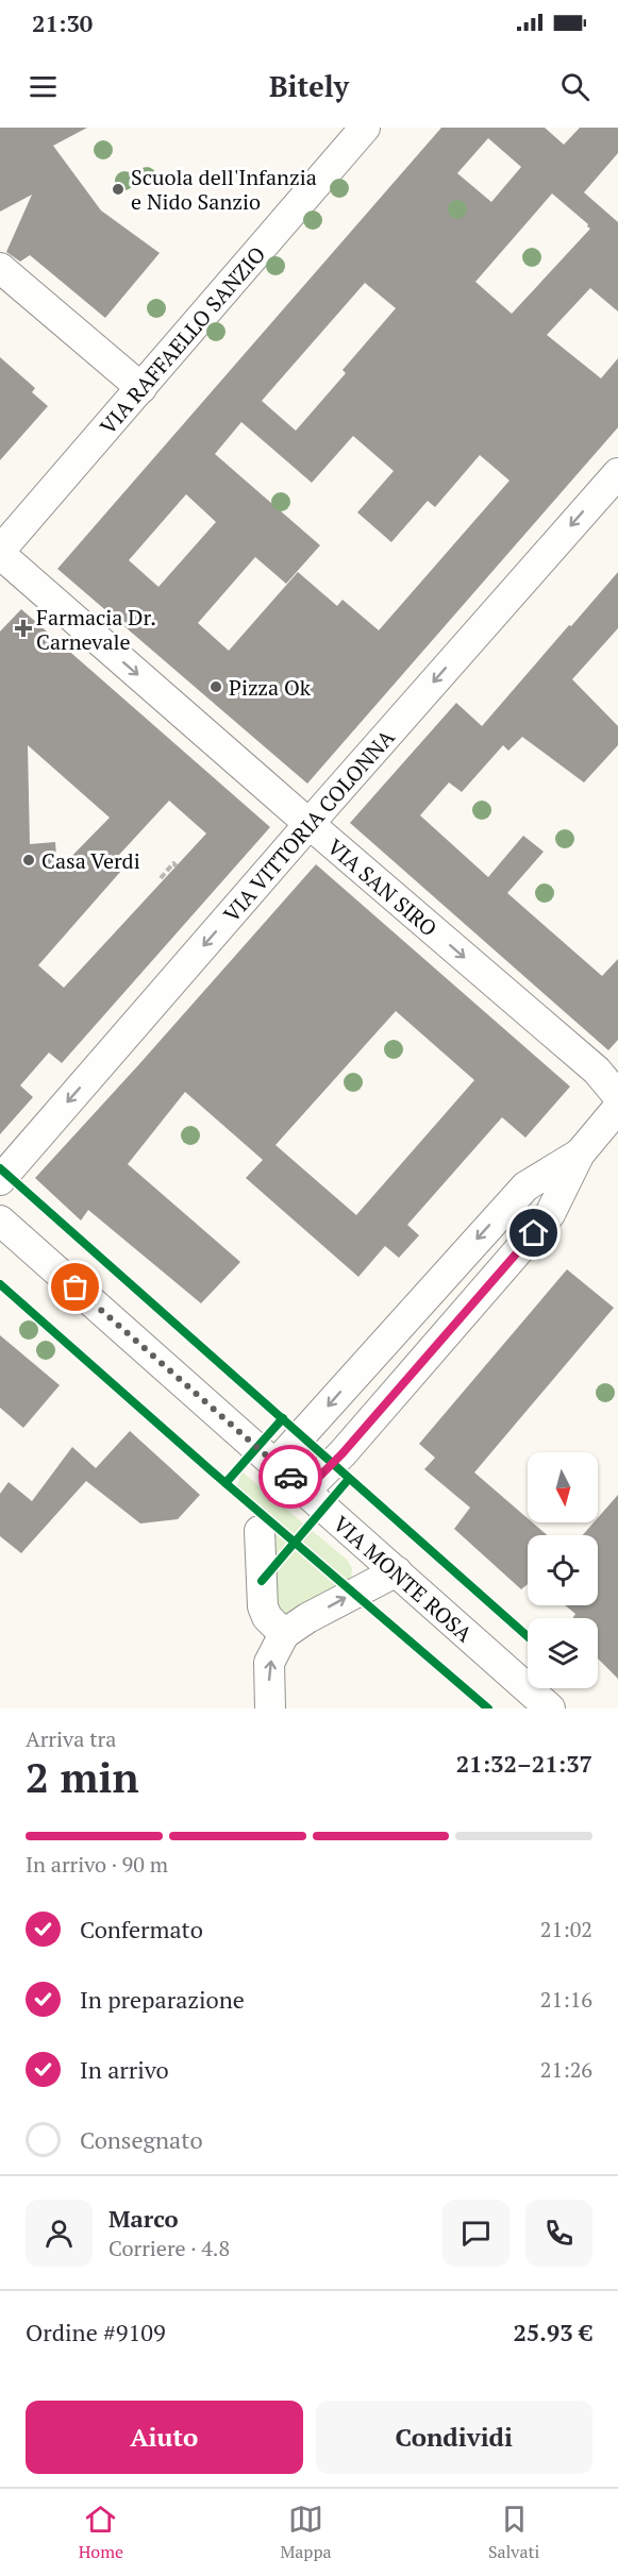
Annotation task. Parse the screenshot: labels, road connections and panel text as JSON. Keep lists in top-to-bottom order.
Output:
{
  "streets": {
    "street": [
      "VIA RAFFAELLO SANZIO",
      "VIA VITTORIA COLONNA",
      "VIA SAN SIRO",
      "VIA MONTE ROSA"
    ]
  },
  "crossings": [
    ["VIA RAFFAELLO SANZIO", "VIA SAN SIRO"],
    ["VIA VITTORIA COLONNA", "VIA SAN SIRO"]
  ],
  "one_way": ["VIA VITTORIA COLONNA", "VIA SAN SIRO"],
  "places": {
    "other": ["Scuola dell'Infanzia e Nido Sanzio", "Pizza Ok", "Casa Verdi"],
    "health": ["Farmacia Dr. Carnevale"]
  },
  "north": "bottom",
  "page": {
    "status": "21:30",
    "header": "Bitely",
    "heading": ["2 min", "Arriva tra", "21:32–21:37"],
    "panel": [
      "Marco",
      "Corriere · 4.8",
      "Ordine #9109",
      "25.93 €"
    ],
    "bar": "In arrivo · 90 m",
    "list": [
      ["Confermato", "21:02"],
      ["In preparazione", "21:16"],
      ["In arrivo", "21:26"],
      "Consegnato"
    ],
    "buttons": ["Aiuto", "Condividi"],
    "tabs": ["Home", "Mappa", "Salvati"]
  }
}
